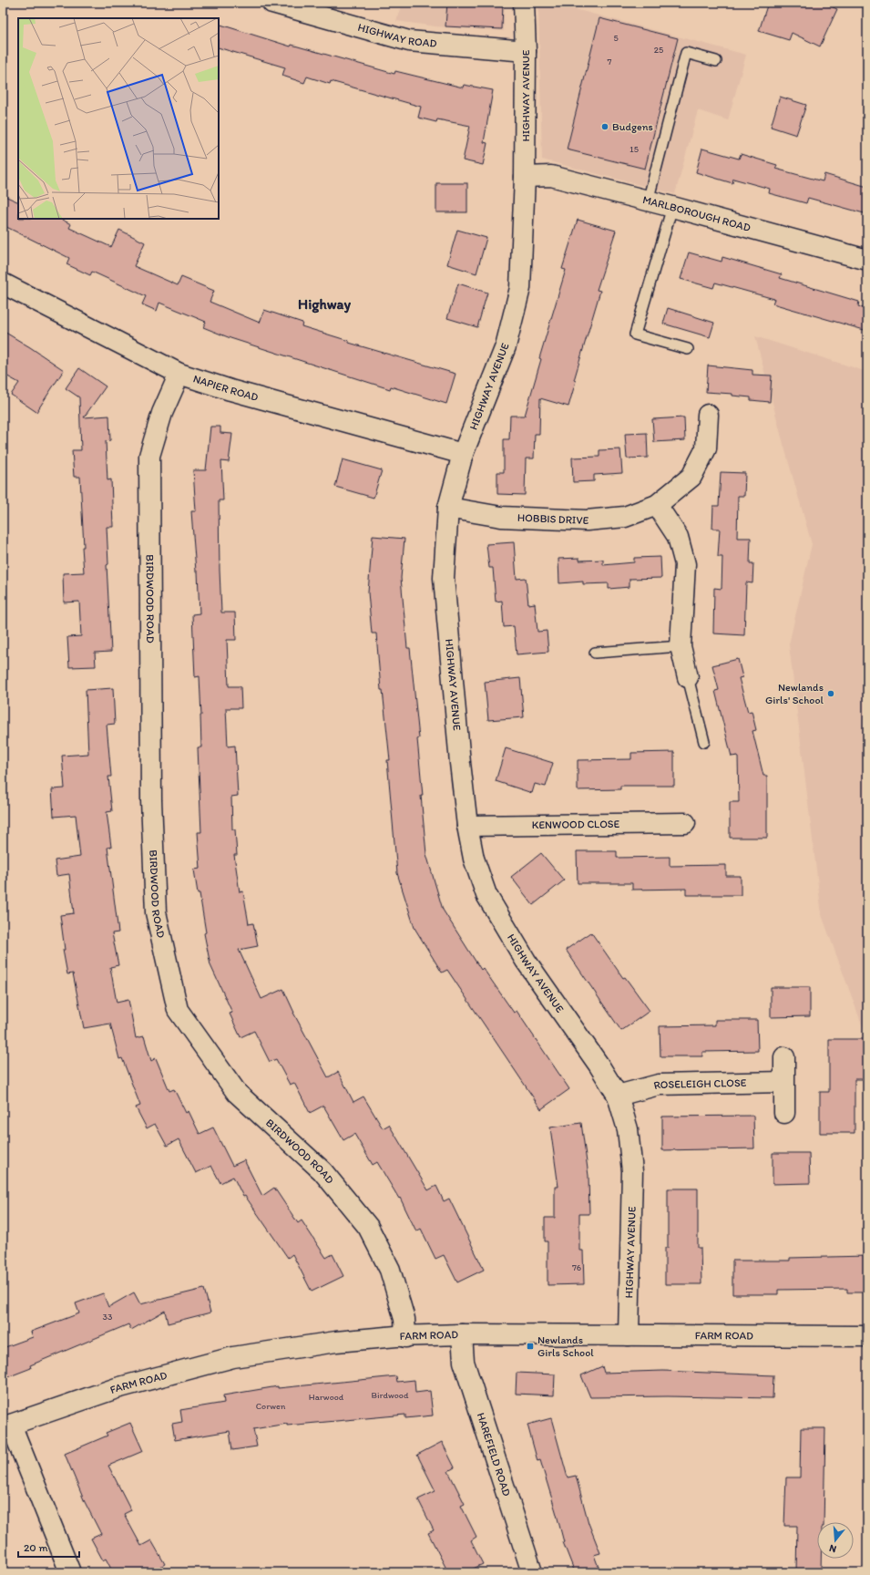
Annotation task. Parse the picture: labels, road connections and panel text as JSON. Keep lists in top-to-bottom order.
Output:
{
  "streets": {
    "street": [
      "HIGHWAY ROAD",
      "HIGHWAY AVENUE",
      "MARLBOROUGH ROAD",
      "NAPIER ROAD",
      "HOBBIS DRIVE",
      "BIRDWOOD ROAD",
      "KENWOOD CLOSE",
      "ROSELEIGH CLOSE",
      "FARM ROAD",
      "HAREFIELD ROAD"
    ]
  },
  "crossings": [
    ["HIGHWAY ROAD", "HIGHWAY AVENUE"],
    ["HIGHWAY AVENUE", "MARLBOROUGH ROAD"],
    ["HIGHWAY AVENUE", "NAPIER ROAD"],
    ["HIGHWAY AVENUE", "HOBBIS DRIVE"],
    ["HIGHWAY AVENUE", "KENWOOD CLOSE"],
    ["HIGHWAY AVENUE", "ROSELEIGH CLOSE"],
    ["HIGHWAY AVENUE", "FARM ROAD"],
    ["NAPIER ROAD", "BIRDWOOD ROAD"],
    ["BIRDWOOD ROAD", "FARM ROAD"],
    ["FARM ROAD", "HAREFIELD ROAD"]
  ],
  "districts": ["Highway"],
  "places": {
    "other": ["Budgens", "Newlands Girls' School"],
    "transit": ["Newlands Girls School"]
  },
  "house_numbers": [
    "5",
    "25",
    "7",
    "15",
    "76",
    "33",
    "Birdwood",
    "Harwood",
    "Corwen"
  ],
  "scale_bar": "20 m",
  "north": "bottom"
}
